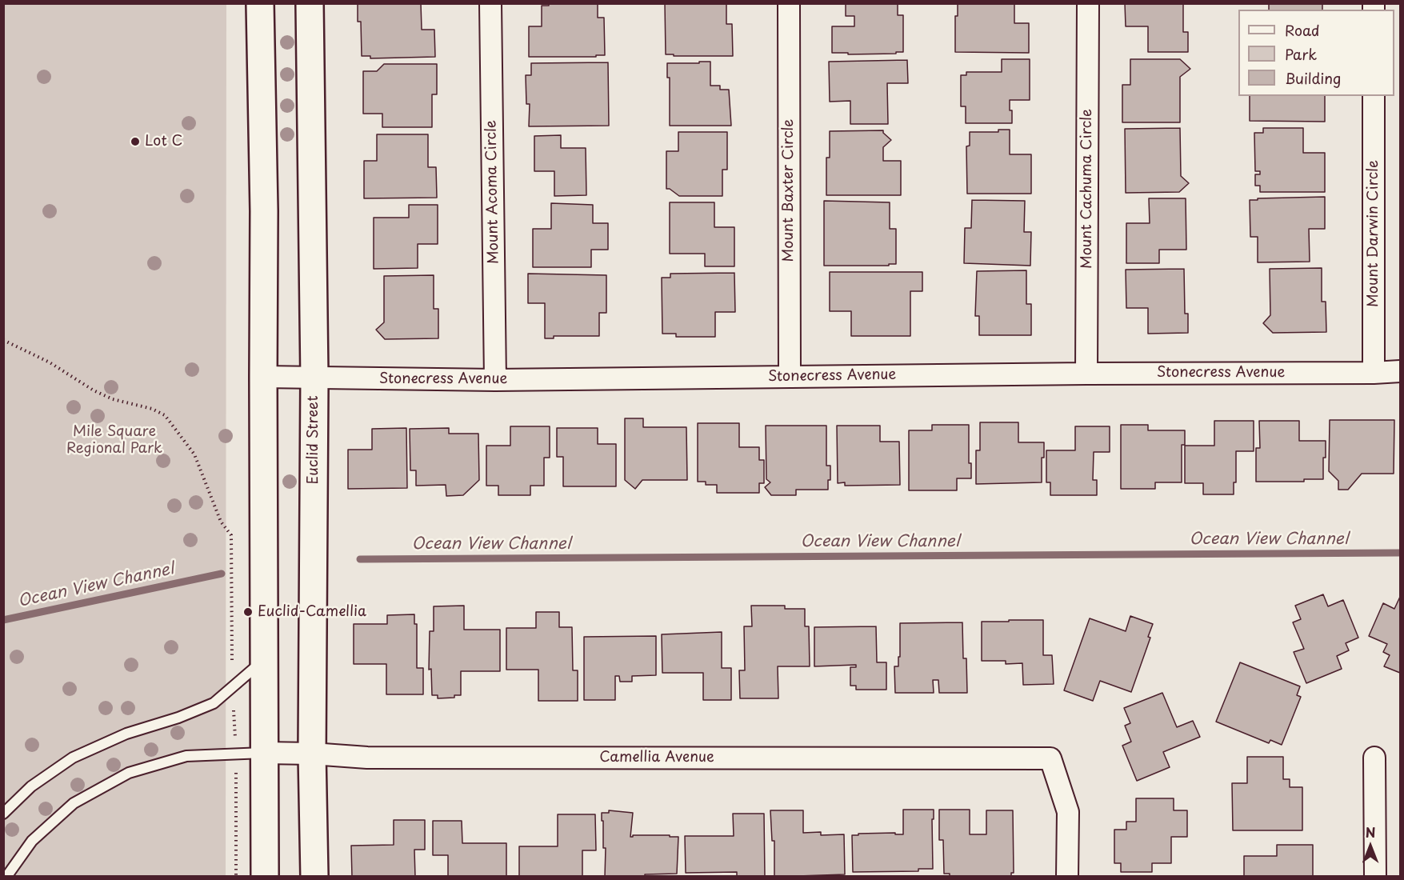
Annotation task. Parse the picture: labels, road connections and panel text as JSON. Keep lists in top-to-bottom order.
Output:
{
  "streets": {
    "main road": ["Euclid Street"],
    "street": [
      "Mount Cachuma Circle",
      "Mount Baxter Circle",
      "Mount Acoma Circle",
      "Mount Darwin Circle",
      "Stonecress Avenue",
      "Camellia Avenue"
    ]
  },
  "crossings": [
    ["Mount Cachuma Circle", "Stonecress Avenue"],
    ["Mount Baxter Circle", "Stonecress Avenue"],
    ["Mount Acoma Circle", "Stonecress Avenue"],
    ["Mount Darwin Circle", "Stonecress Avenue"],
    ["Stonecress Avenue", "Euclid Street"],
    ["Euclid Street", "Camellia Avenue"]
  ],
  "water": ["Ocean View Channel"],
  "parks": ["Mile Square Regional Park"],
  "places": ["Lot C", "Euclid-Camellia"],
  "legend": ["Road", "Park", "Building"],
  "north": "top"
}
